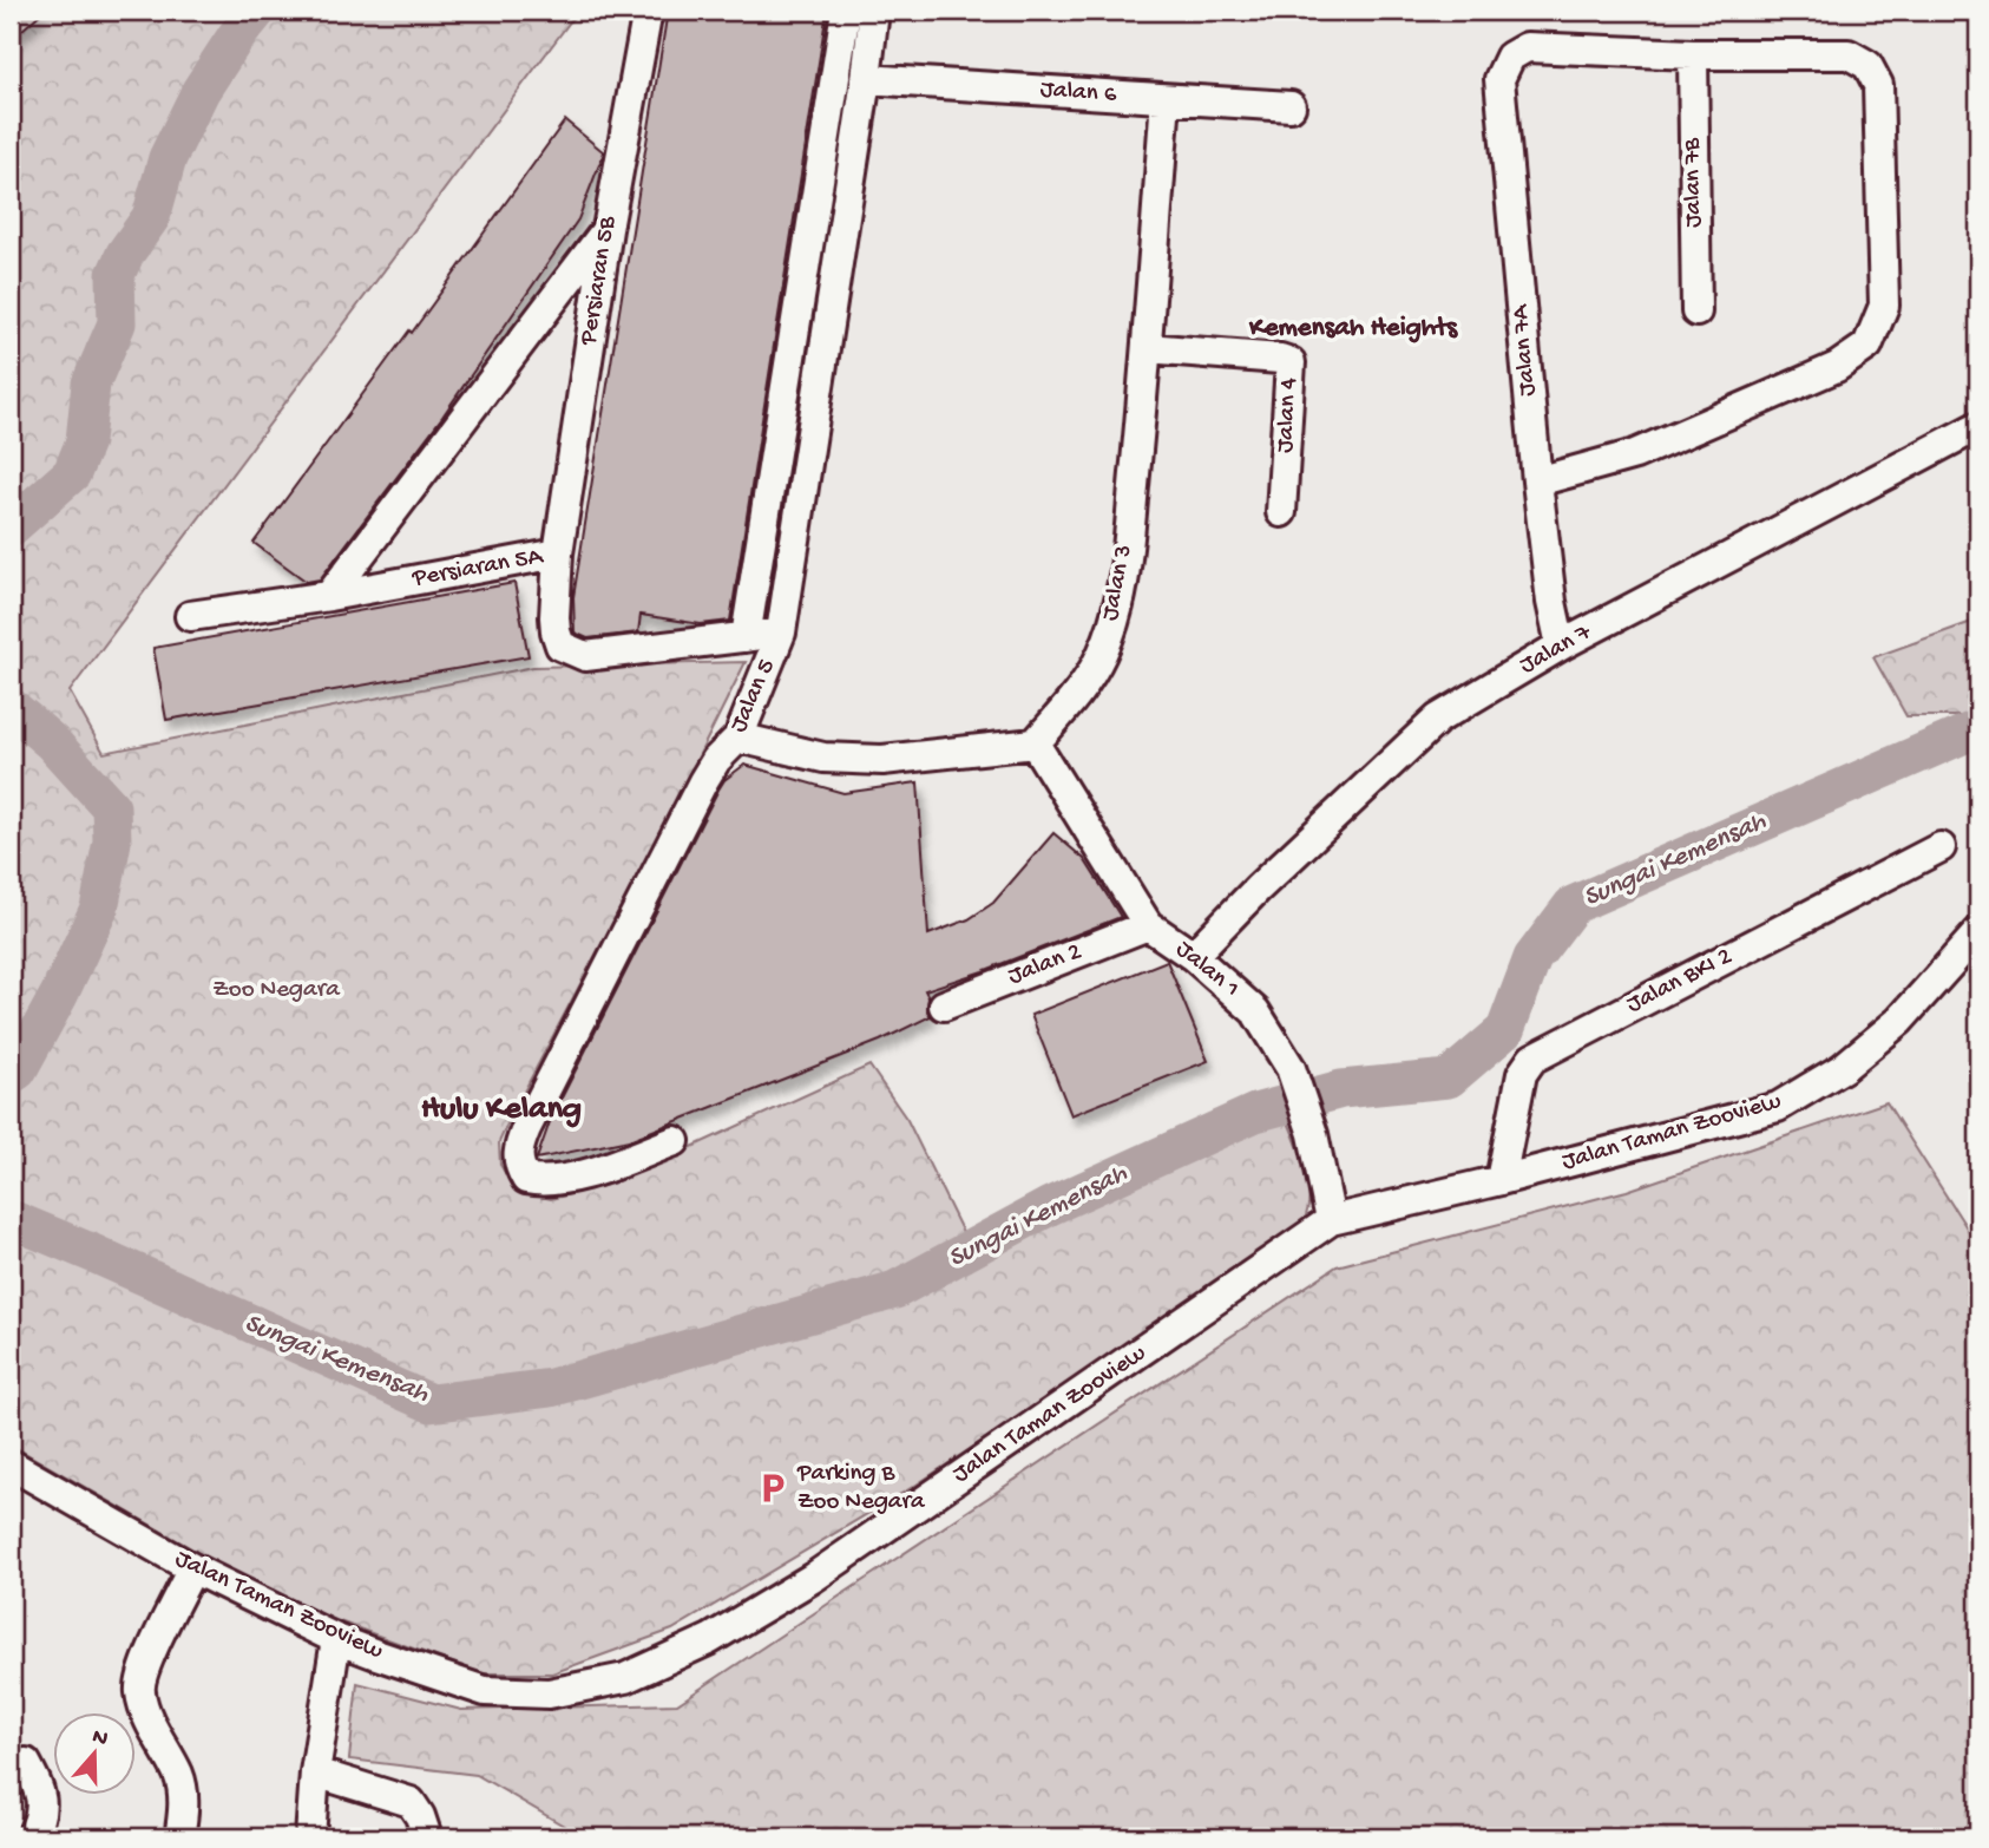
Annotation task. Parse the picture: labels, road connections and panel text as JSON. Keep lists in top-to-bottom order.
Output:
{
  "streets": {
    "street": [
      "Jalan 6",
      "Jalan 7B",
      "Persiaran 5B",
      "Jalan 7A",
      "Jalan 4",
      "Persiaran 5A",
      "Jalan 3",
      "Jalan 7",
      "Jalan 5",
      "Jalan 2",
      "Jalan 1",
      "Jalan BKI 2",
      "Jalan Taman Zooview"
    ]
  },
  "crossings": [
    ["Jalan 6", "Jalan 3"],
    ["Jalan 6", "Jalan 5"],
    ["Jalan 7B", "Jalan 7A"],
    ["Persiaran 5B", "Persiaran 5A"],
    ["Jalan 7A", "Jalan 7"],
    ["Jalan 4", "Jalan 3"],
    ["Persiaran 5A", "Jalan 5"],
    ["Jalan 3", "Jalan 1"],
    ["Jalan 7", "Jalan 1"],
    ["Jalan 2", "Jalan 1"],
    ["Jalan 1", "Jalan Taman Zooview"],
    ["Jalan BKI 2", "Jalan Taman Zooview"]
  ],
  "districts": ["Kemensah Heights", "Hulu Kelang"],
  "water": ["Sungai Kemensah"],
  "parks": ["Zoo Negara"],
  "places": {
    "parking": ["Parking B Zoo Negara"]
  },
  "north": "top"
}
